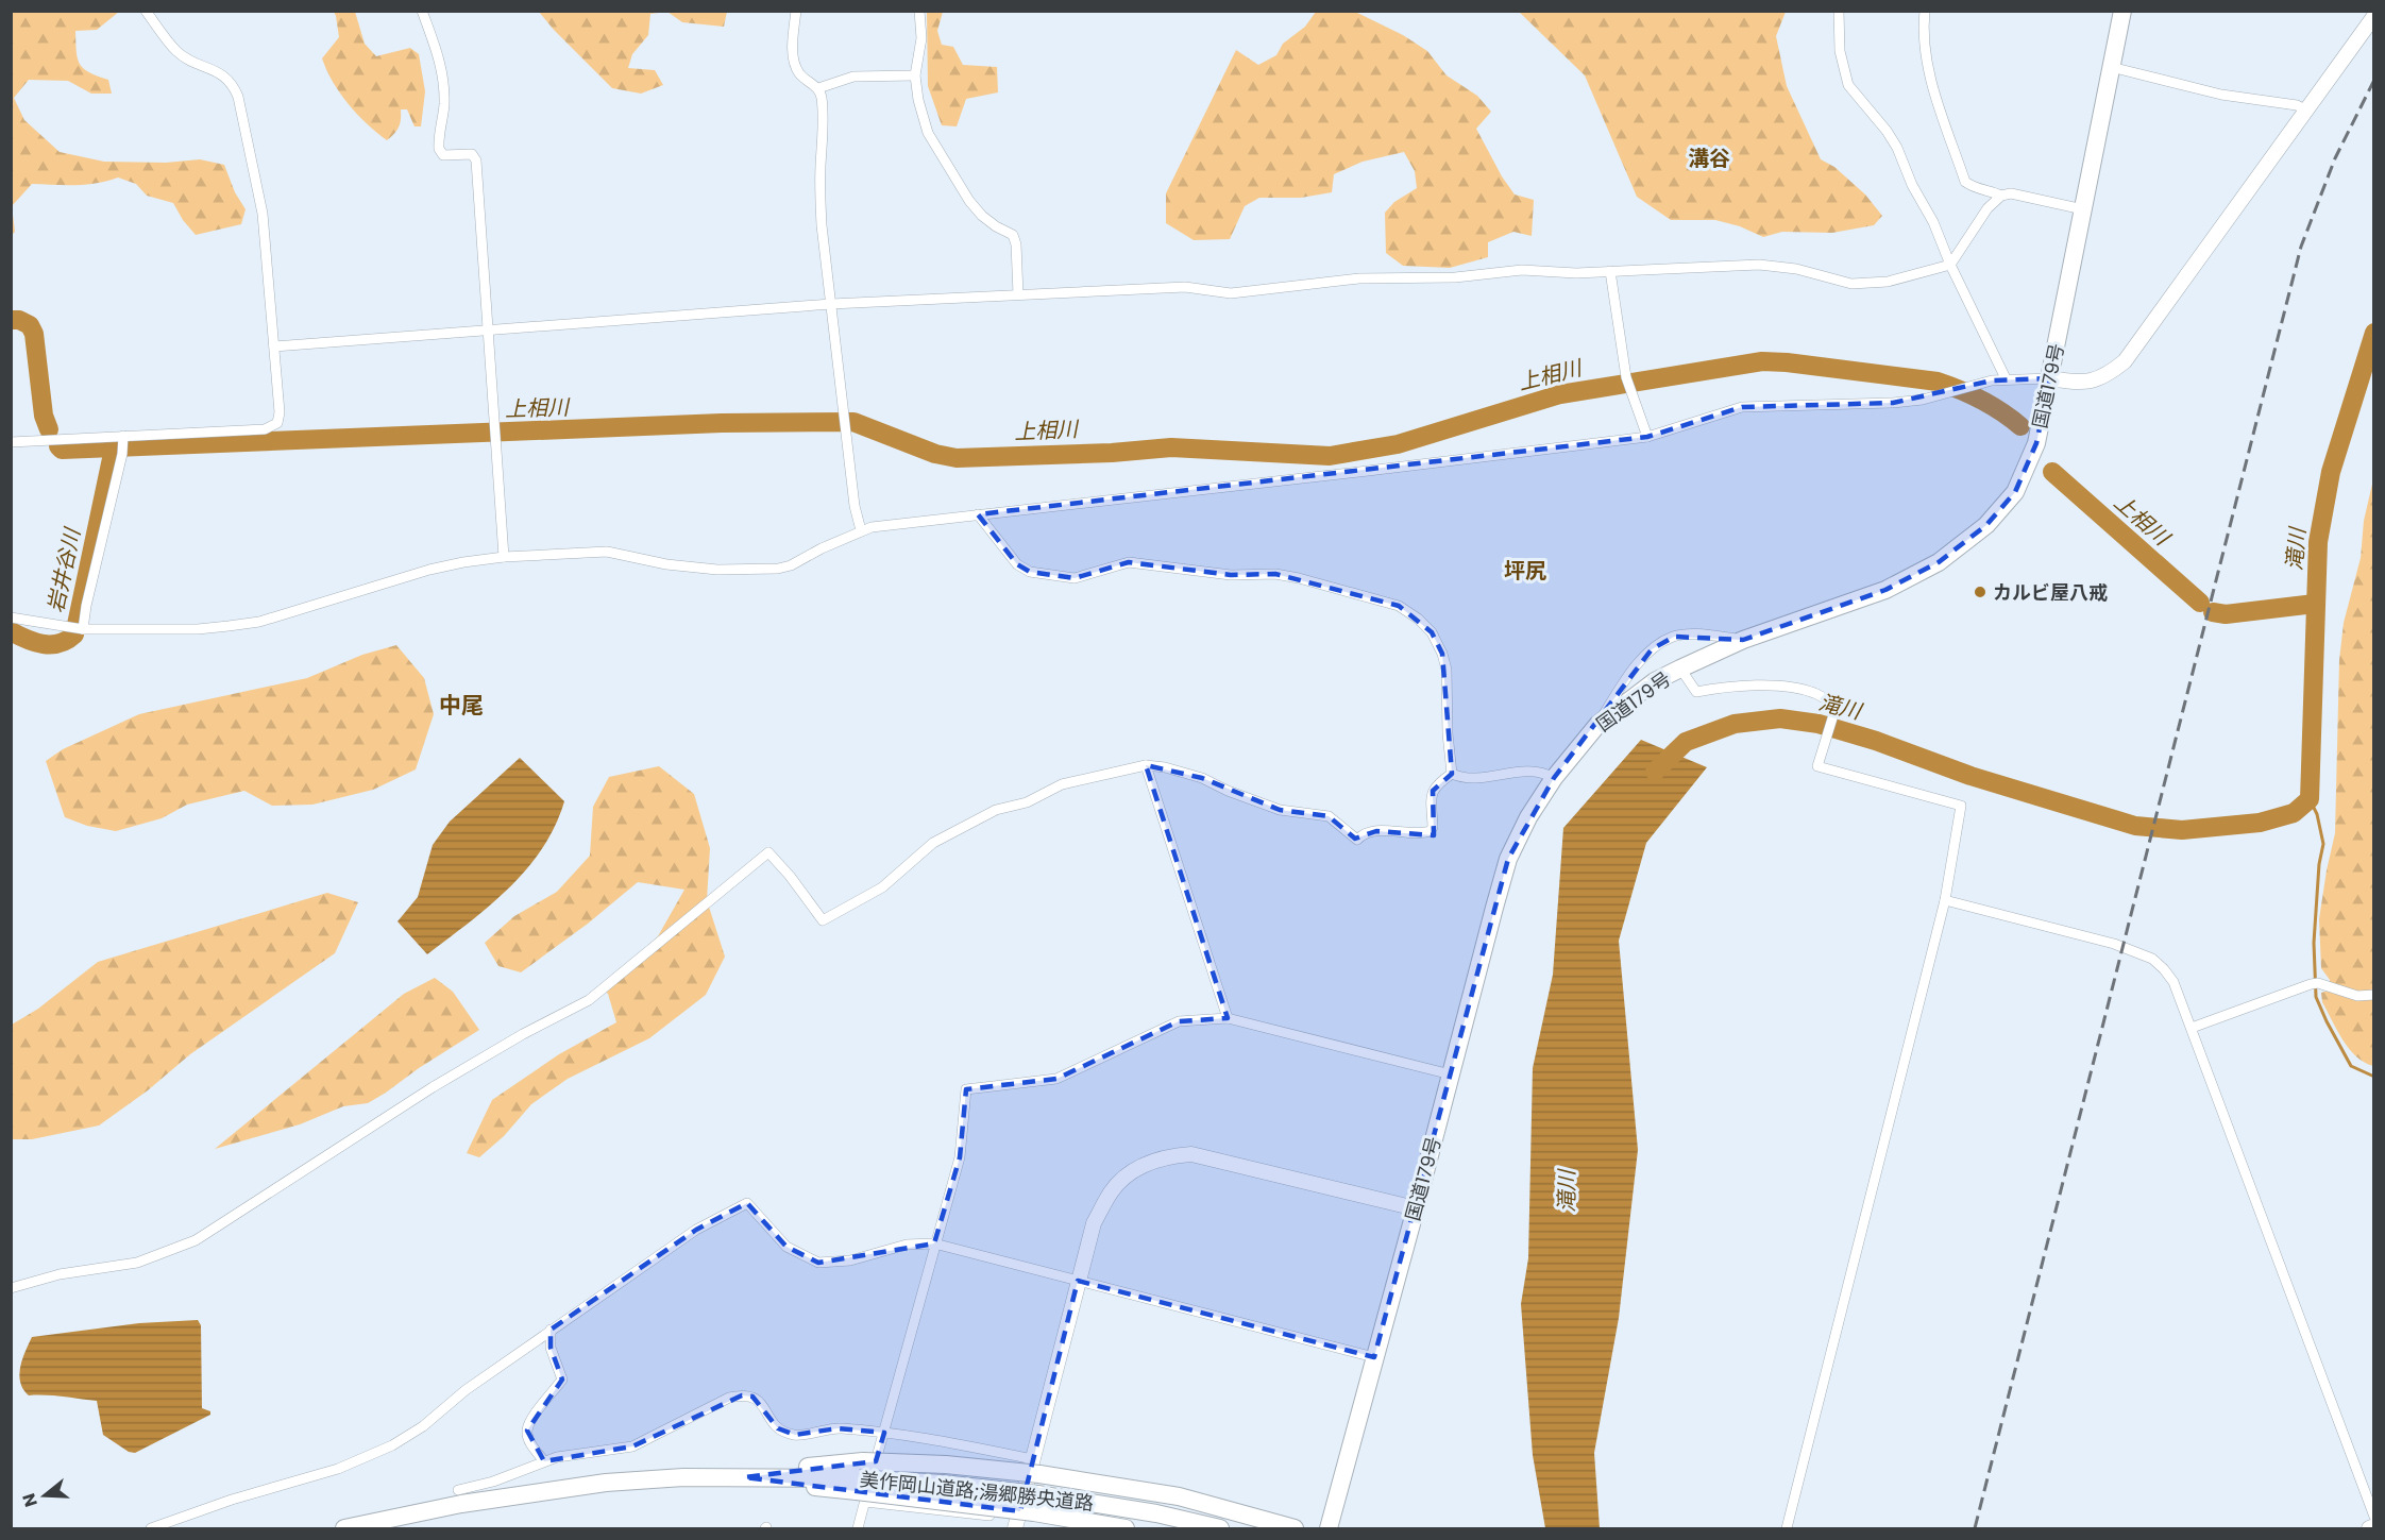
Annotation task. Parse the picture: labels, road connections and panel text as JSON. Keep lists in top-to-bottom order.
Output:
{
  "streets": {
    "highway": ["国道179号", "美作岡山道路;湯郷勝央道路"]
  },
  "districts": ["溝谷", "坪尻", "中尾"],
  "water": ["上相川", "滝川", "岩井谷川"],
  "places": ["カルビ屋八戒"],
  "north": "left"
}
